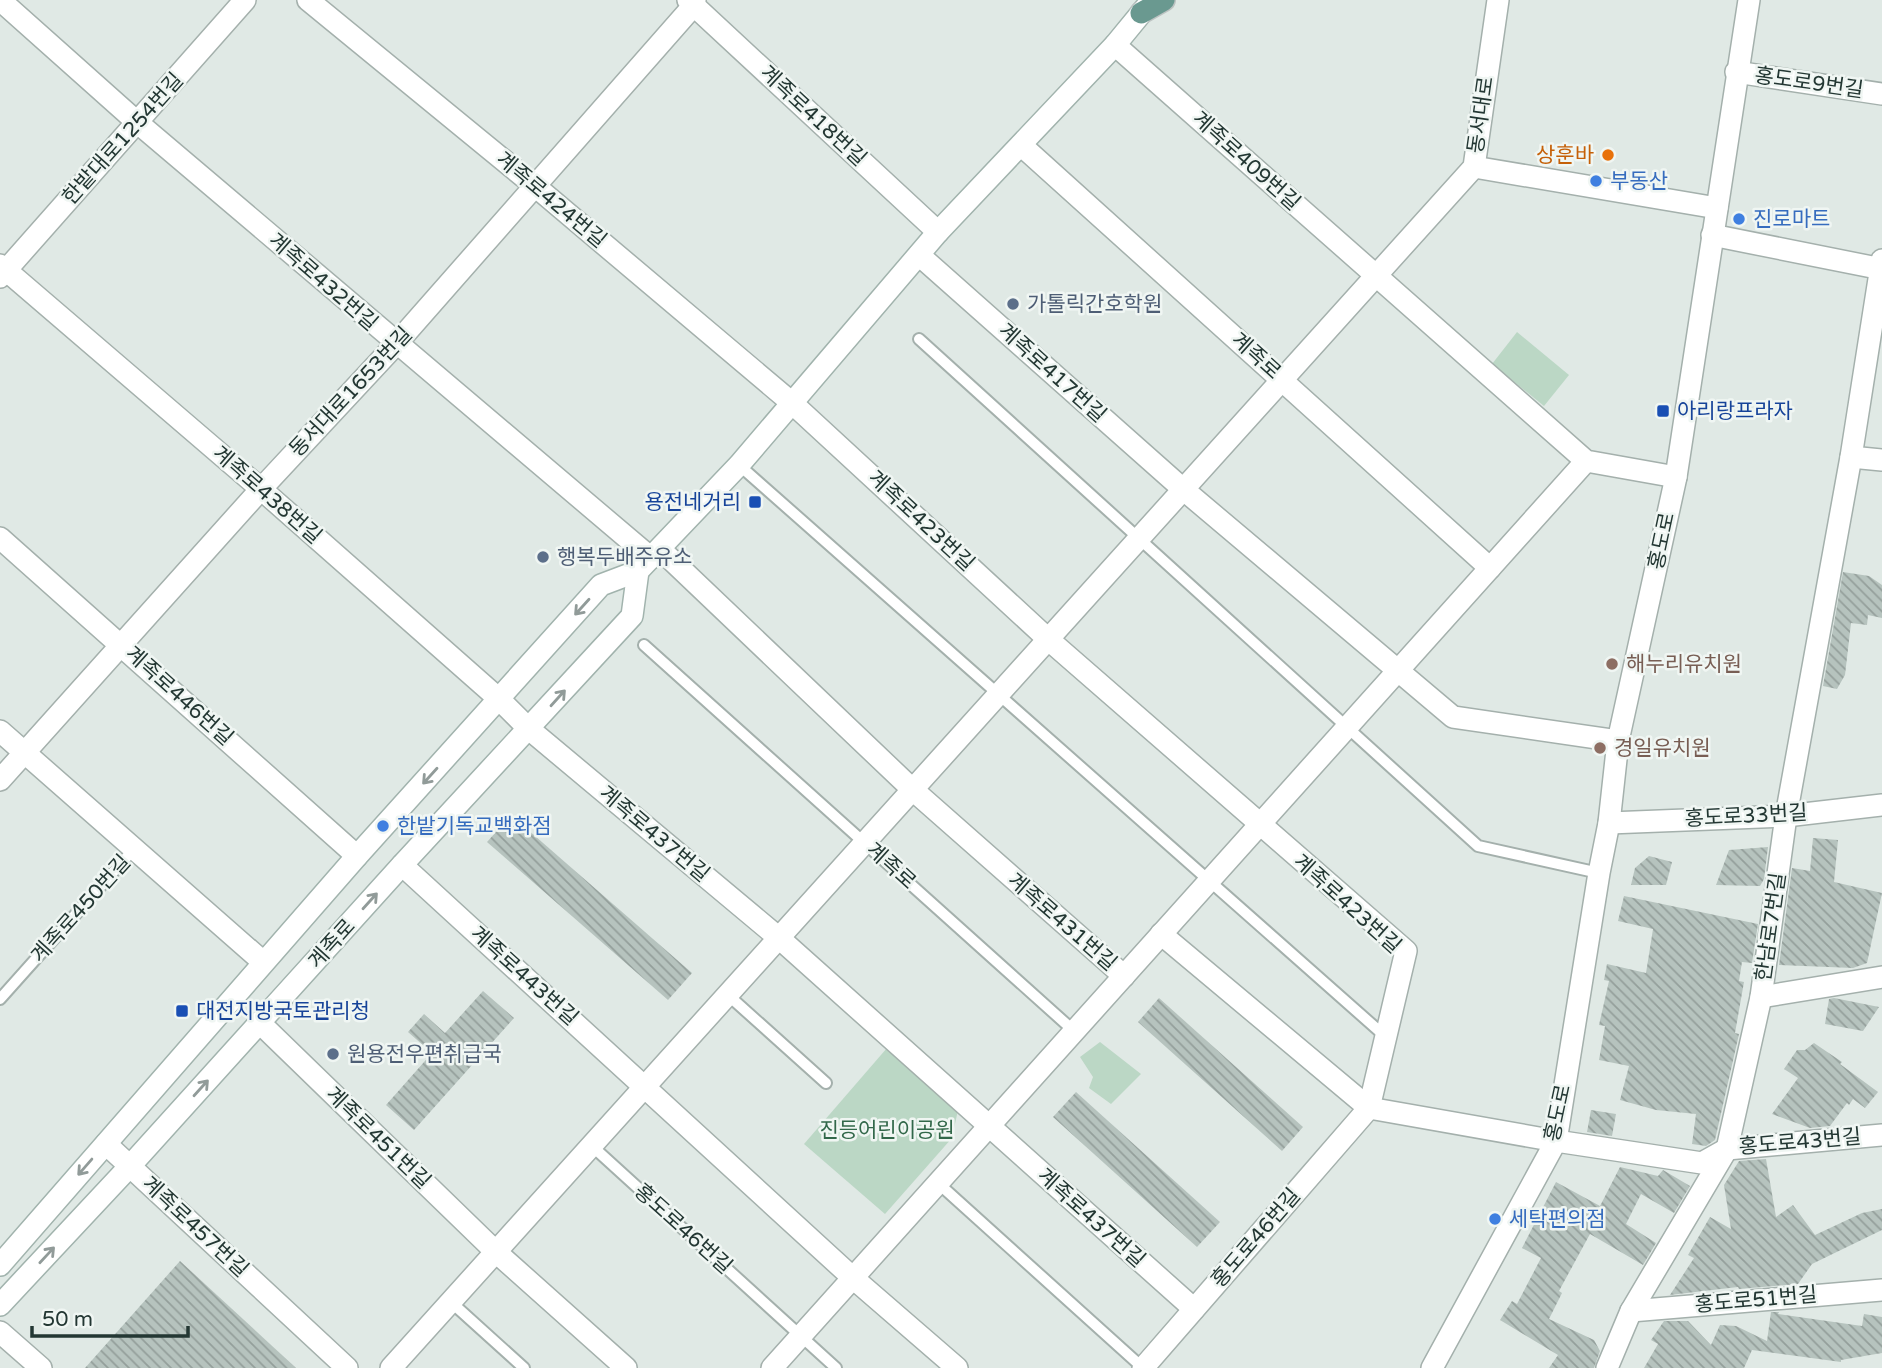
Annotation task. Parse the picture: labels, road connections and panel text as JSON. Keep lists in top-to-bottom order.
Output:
{
  "streets": {
    "street": [
      "홍도로9번길",
      "동서대로",
      "계족로418번길",
      "한밭대로1254번길",
      "계족로409번길",
      "계족로424번길",
      "계족로432번길",
      "계족로",
      "계족로417번길",
      "동서대로1653번길",
      "계족로438번길",
      "계족로423번길",
      "홍도로",
      "계족로446번길",
      "홍도로33번길",
      "계족로437번길",
      "계족로450번길",
      "계족로431번길",
      "한남로7번길",
      "계족로443번길",
      "계족로451번길",
      "홍도로43번길",
      "계족로457번길",
      "홍도로46번길",
      "홍도로51번길"
    ]
  },
  "crossings": [
    ["홍도로9번길", "홍도로"],
    ["동서대로", "계족로409번길"],
    ["계족로418번길", "계족로"],
    ["계족로418번길", "동서대로1653번길"],
    ["한밭대로1254번길", "계족로432번길"],
    ["한밭대로1254번길", "계족로438번길"],
    ["계족로409번길", "계족로"],
    ["계족로424번길", "계족로"],
    ["계족로424번길", "동서대로1653번길"],
    ["계족로424번길", "계족로423번길"],
    ["계족로432번길", "계족로"],
    ["계족로432번길", "동서대로1653번길"],
    ["계족로432번길", "계족로431번길"],
    ["계족로", "계족로417번길"],
    ["계족로", "계족로438번길"],
    ["계족로", "계족로423번길"],
    ["계족로", "계족로446번길"],
    ["계족로", "계족로437번길"],
    ["계족로", "계족로450번길"],
    ["계족로", "계족로431번길"],
    ["계족로", "계족로443번길"],
    ["계족로", "계족로451번길"],
    ["계족로", "계족로457번길"],
    ["계족로417번길", "홍도로"],
    ["동서대로1653번길", "계족로438번길"],
    ["동서대로1653번길", "계족로446번길"],
    ["동서대로1653번길", "계족로450번길"],
    ["계족로438번길", "계족로437번길"],
    ["계족로423번길", "홍도로46번길"],
    ["홍도로", "홍도로33번길"],
    ["홍도로", "홍도로43번길"],
    ["홍도로33번길", "한남로7번길"],
    ["계족로437번길", "계족로431번길"],
    ["계족로437번길", "홍도로46번길"],
    ["한남로7번길", "홍도로43번길"],
    ["한남로7번길", "홍도로51번길"]
  ],
  "parks": ["진등어린이공원"],
  "places": {
    "other": [
      "상훈바",
      "부동산",
      "진로마트",
      "가톨릭간호학원",
      "행복두배주유소",
      "해누리유치원",
      "경일유치원",
      "한밭기독교백화점",
      "원용전우편취급국",
      "세탁편의점"
    ],
    "transit": ["아리랑프라자", "용전네거리", "대전지방국토관리청"]
  },
  "scale_bar": "50 m"
}
